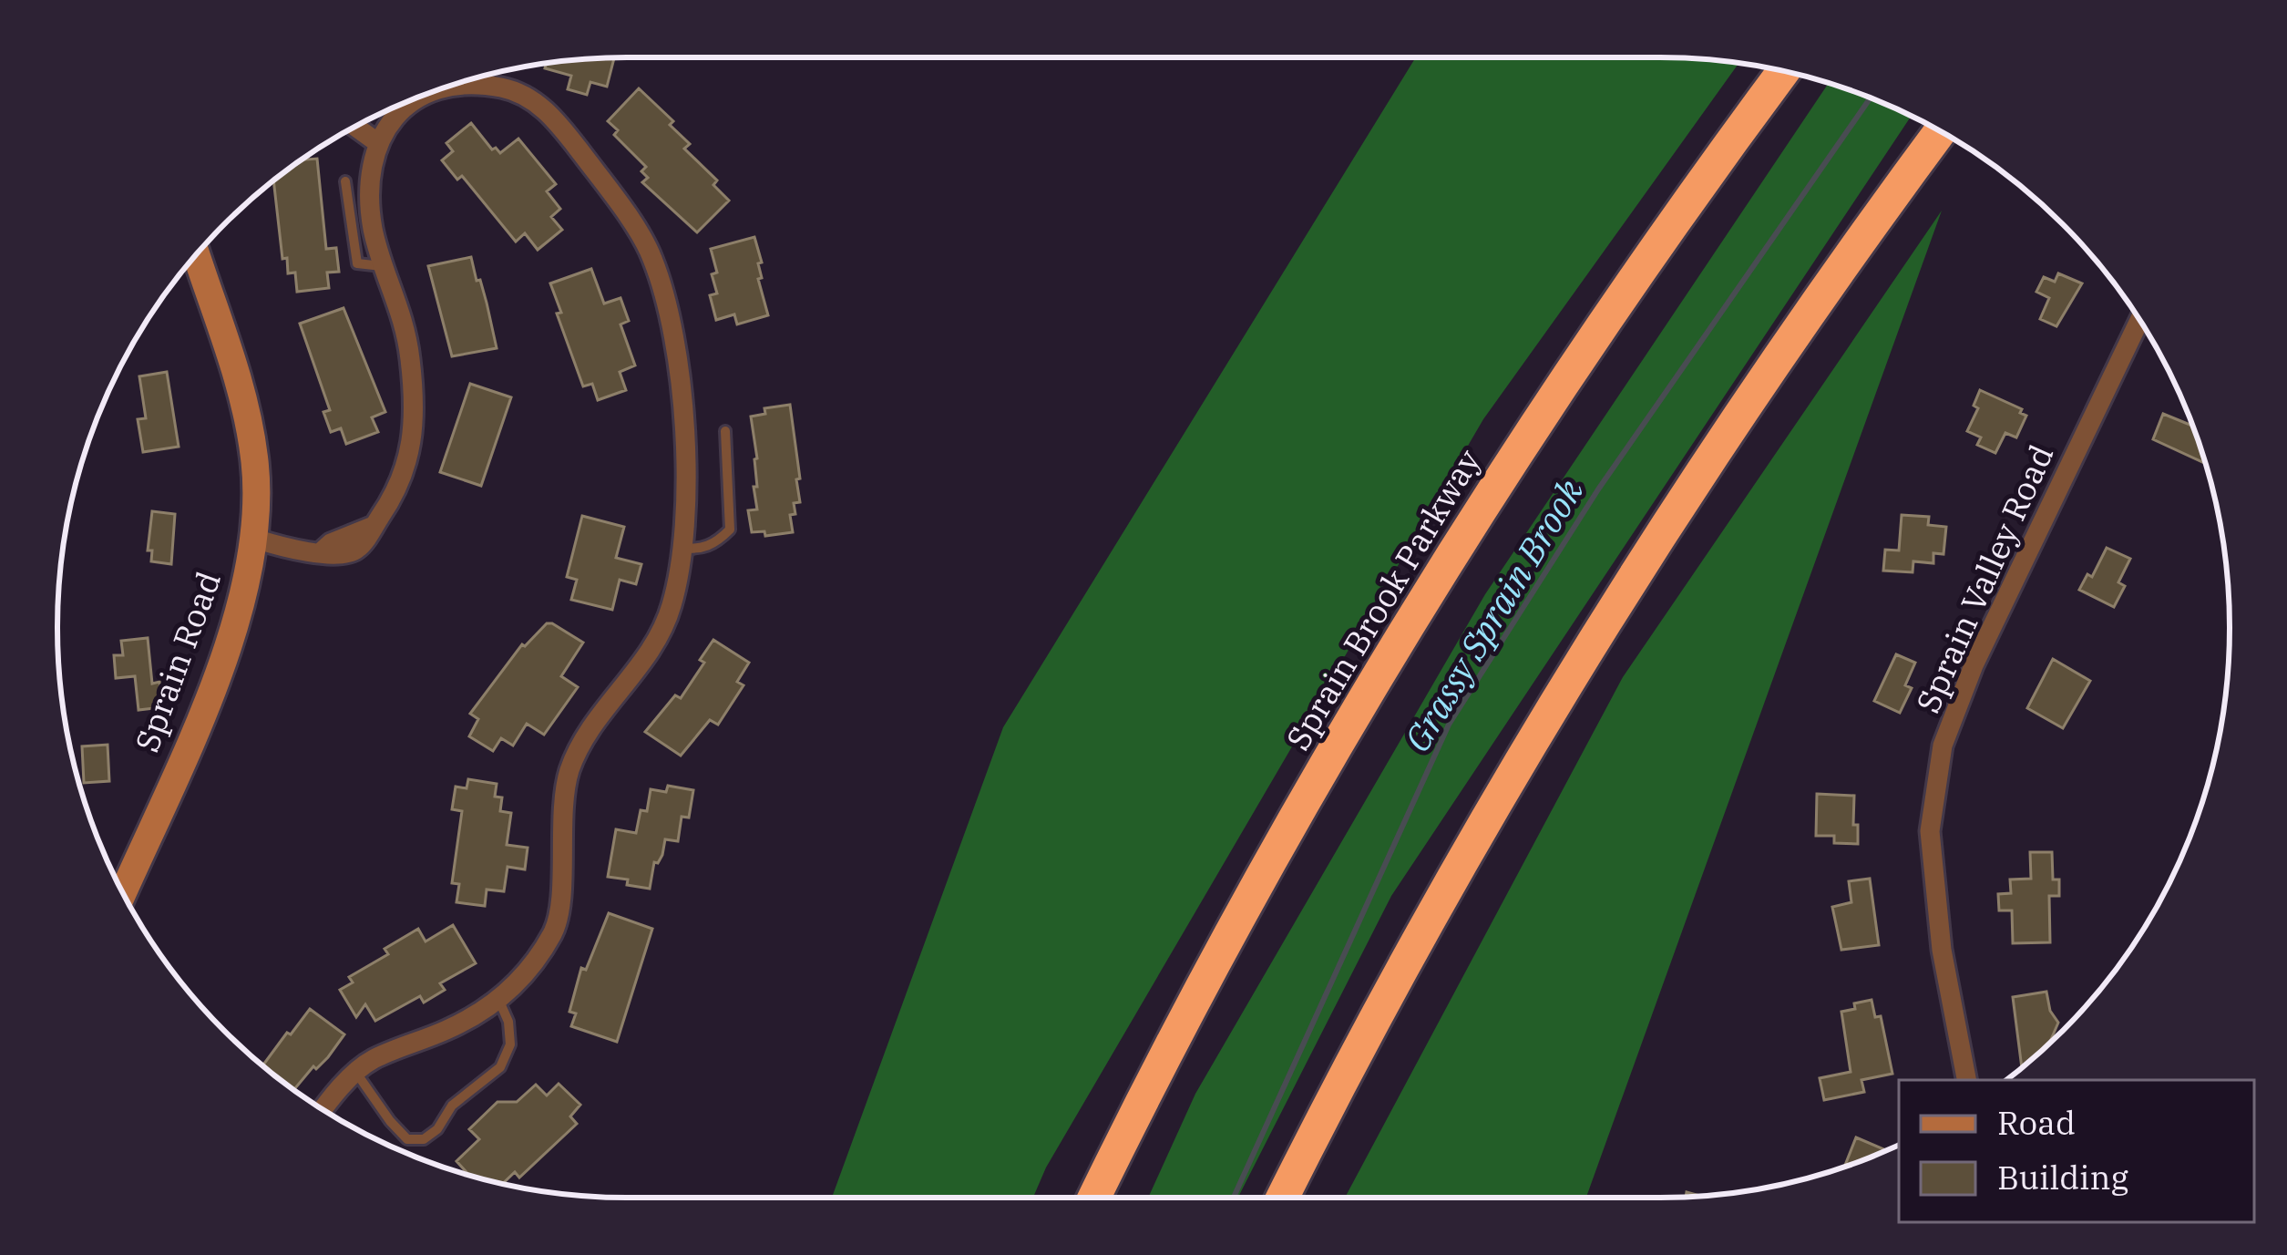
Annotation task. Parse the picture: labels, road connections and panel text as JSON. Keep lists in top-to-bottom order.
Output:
{
  "streets": {
    "highway": ["Sprain Brook Parkway"],
    "street": ["Sprain Valley Road", "Sprain Road"]
  },
  "water": ["Grassy Sprain Brook"],
  "legend": ["Road", "Building"]
}
